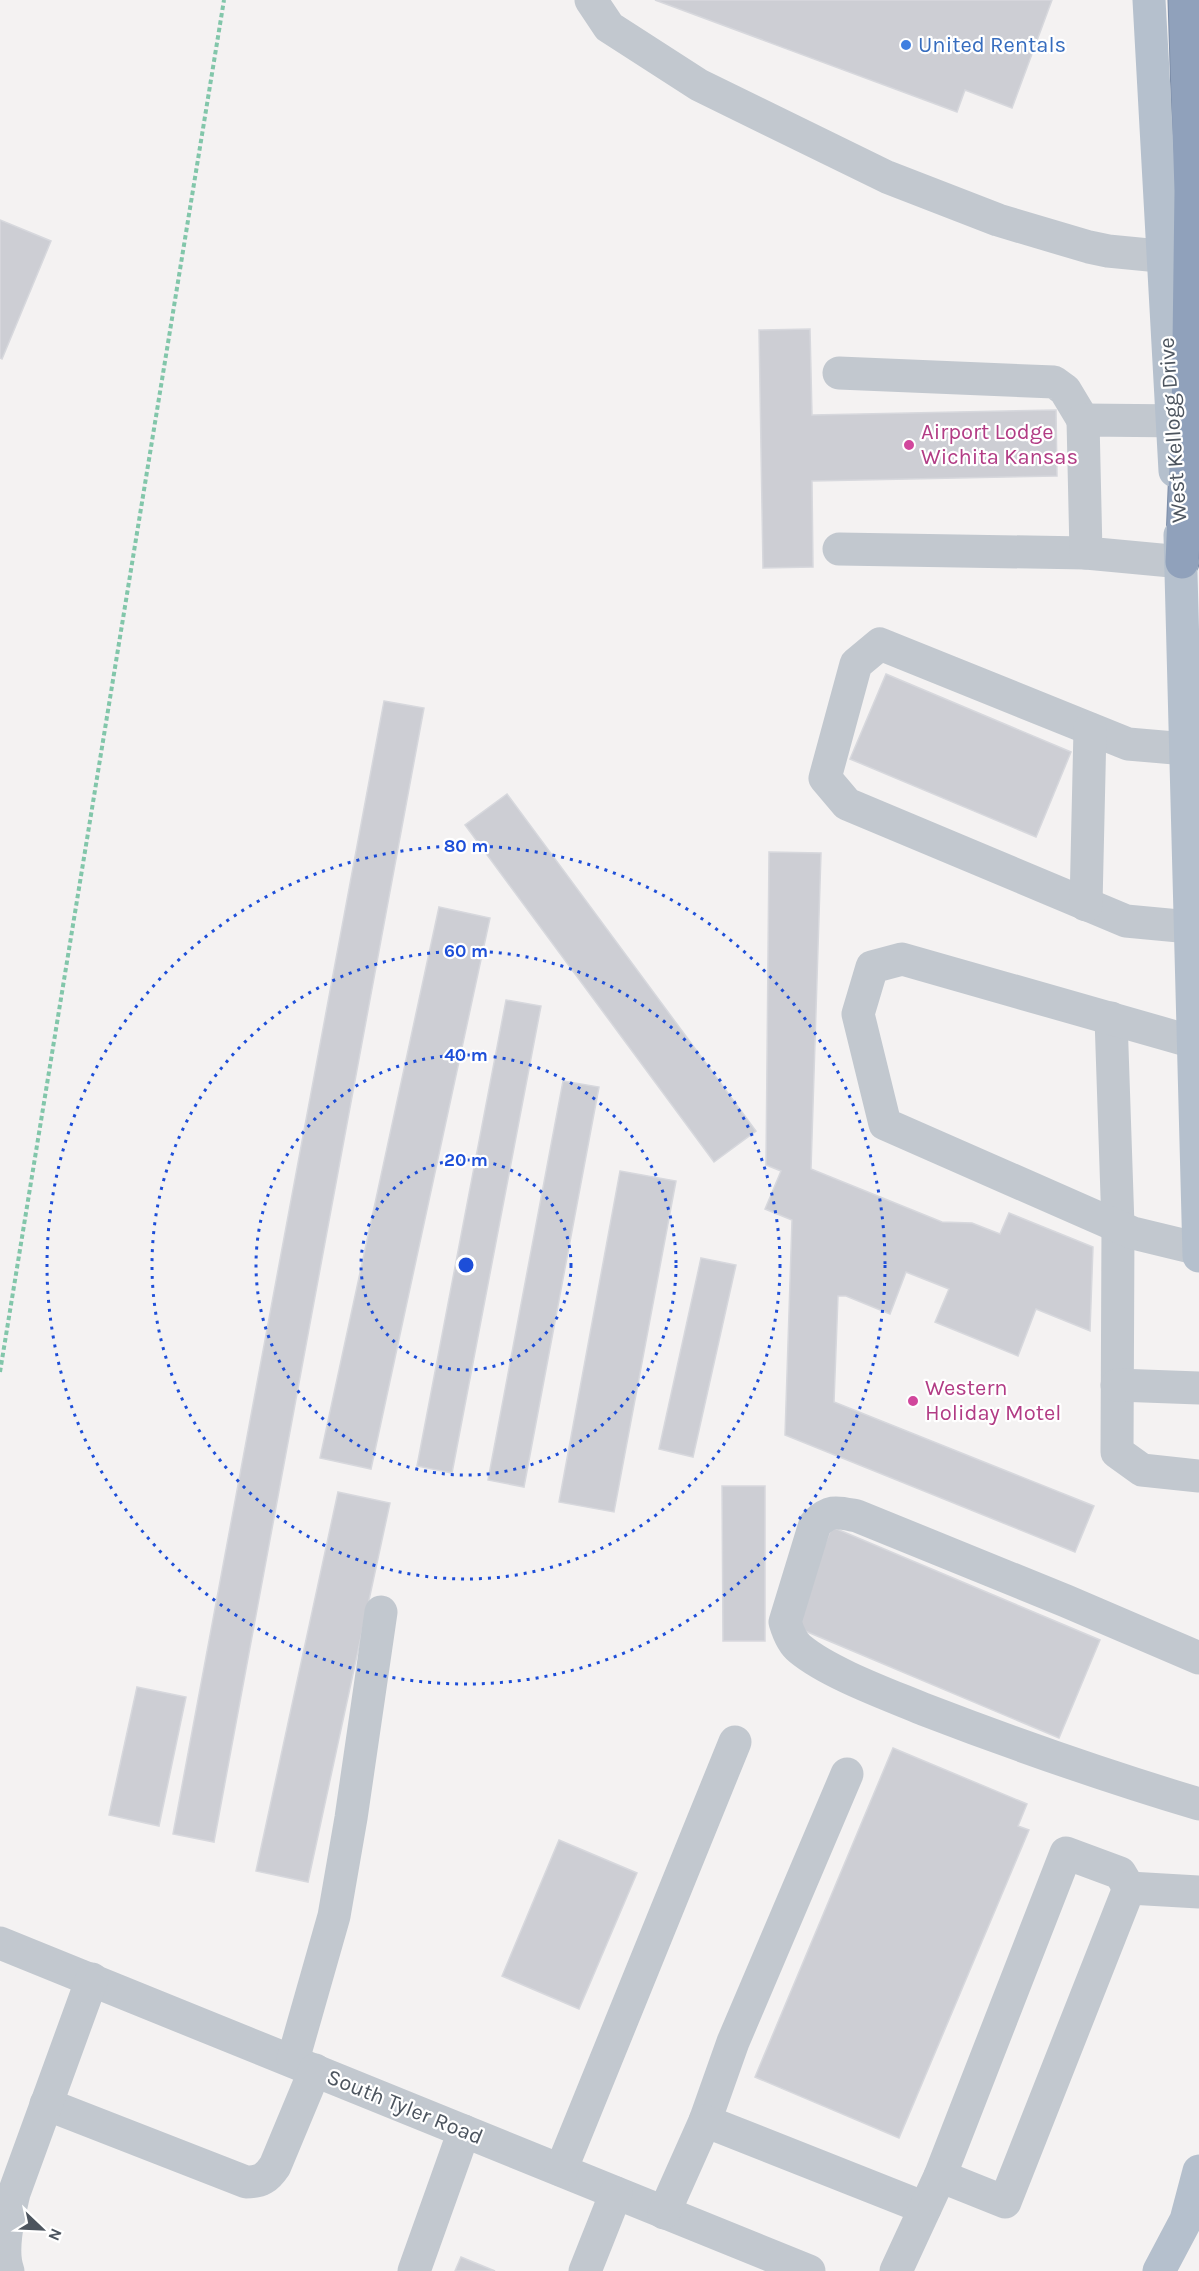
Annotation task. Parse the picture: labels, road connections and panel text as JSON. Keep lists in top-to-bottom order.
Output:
{
  "streets": {
    "street": ["South Tyler Road"]
  },
  "places": ["United Rentals", "Airport Lodge Wichita Kansas", "Western Holiday Motel"],
  "north": "bottom right",
  "rings": [
    "80 m",
    "60 m",
    "40 m",
    "20 m"
  ]
}
